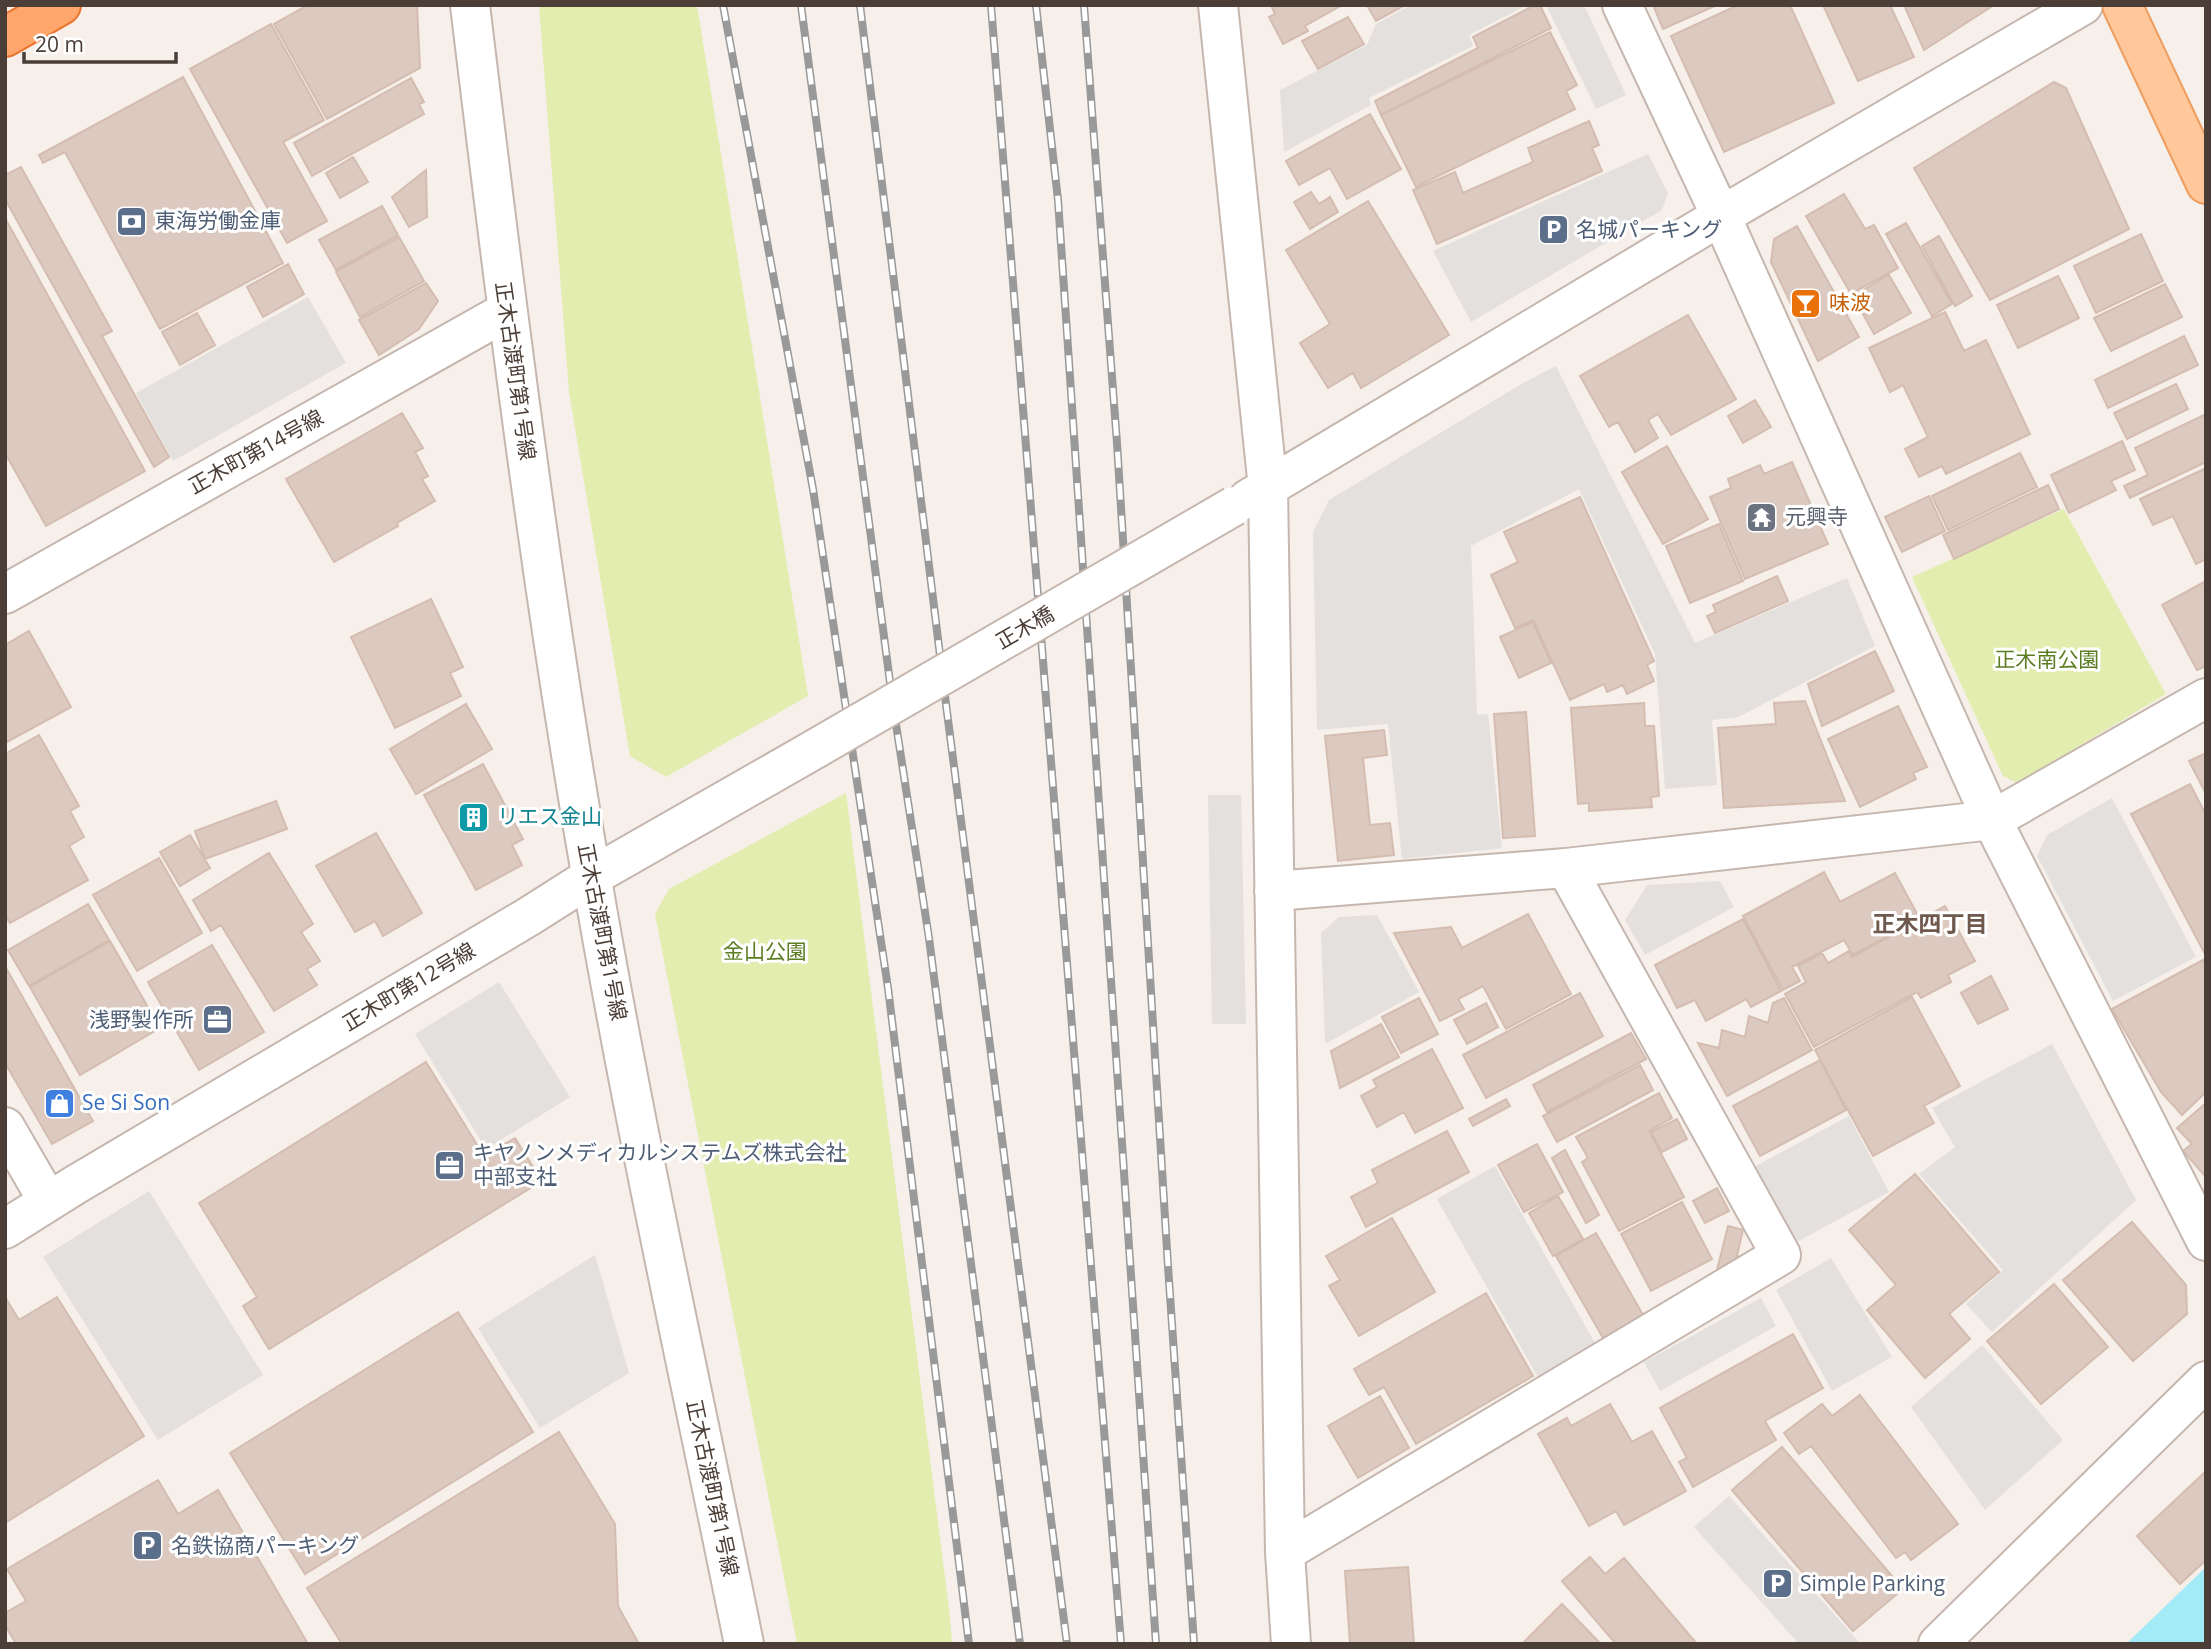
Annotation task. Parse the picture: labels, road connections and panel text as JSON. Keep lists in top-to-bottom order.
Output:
{
  "streets": {
    "street": [
      "正木古渡町第1号線",
      "正木町第14号線",
      "正木橋",
      "正木町第12号線"
    ]
  },
  "crossings": [
    ["正木古渡町第1号線", "正木町第14号線"],
    ["正木古渡町第1号線", "正木町第12号線"],
    ["正木橋", "正木町第12号線"]
  ],
  "districts": ["正木四丁目"],
  "parks": ["正木南公園", "金山公園"],
  "places": {
    "bank": ["東海労働金庫"],
    "parking": ["名城パーキング", "名鉄協商パーキング", "Simple Parking"],
    "bar": ["味波"],
    "temple": ["元興寺"],
    "building": ["リエス金山"],
    "office": ["浅野製作所", "キヤノンメディカルシステムズ株式会社 中部支社"],
    "shop": ["Se Si Son"]
  },
  "scale_bar": "20 m"
}
